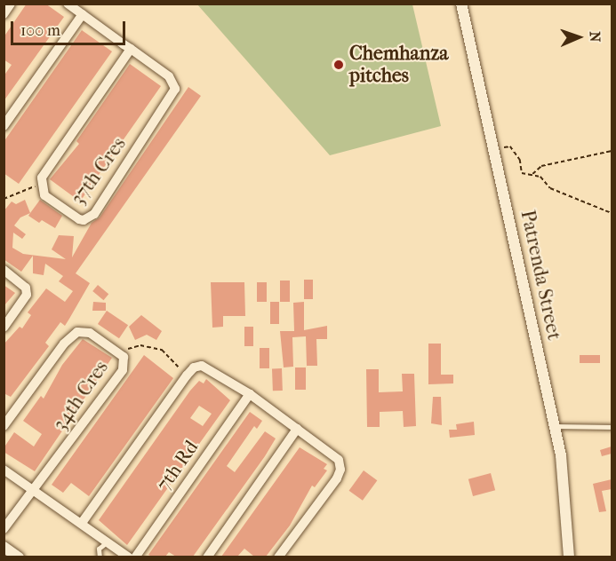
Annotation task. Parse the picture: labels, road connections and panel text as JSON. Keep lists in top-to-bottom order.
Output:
{
  "streets": {
    "street": [
      "37th Cres",
      "Patrenda Street",
      "34th Cres",
      "7th Rd"
    ]
  },
  "places": ["Chemhanza pitches"],
  "scale_bar": "100 m",
  "north": "right"
}
